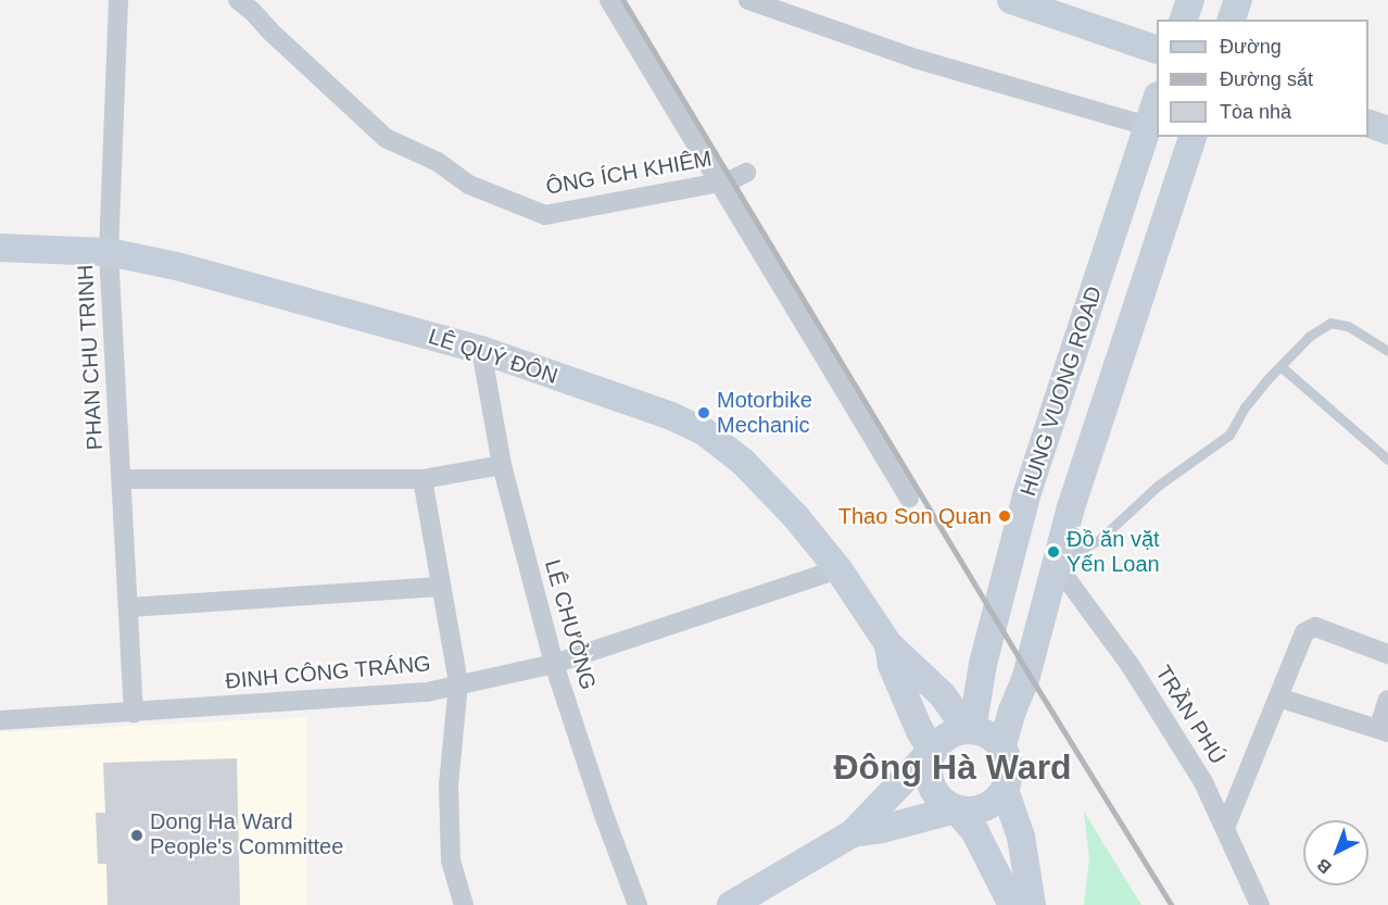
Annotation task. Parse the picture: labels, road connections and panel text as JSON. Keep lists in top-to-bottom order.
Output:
{
  "streets": {
    "main road": ["LÊ QUÝ ĐÔN", "HUNG VUONG ROAD"],
    "street": [
      "ÔNG ÍCH KHIÊM",
      "PHAN CHU TRINH",
      "LÊ CHƯỞNG",
      "ĐINH CÔNG TRÁNG",
      "TRẦN PHÚ"
    ]
  },
  "crossings": [
    ["LÊ QUÝ ĐÔN", "PHAN CHU TRINH"],
    ["LÊ QUÝ ĐÔN", "HUNG VUONG ROAD"],
    ["LÊ QUÝ ĐÔN", "LÊ CHƯỞNG"],
    ["LÊ QUÝ ĐÔN", "ĐINH CÔNG TRÁNG"],
    ["PHAN CHU TRINH", "ĐINH CÔNG TRÁNG"],
    ["LÊ CHƯỞNG", "ĐINH CÔNG TRÁNG"]
  ],
  "districts": ["Đông Hà Ward"],
  "places": [
    "Motorbike Mechanic",
    "Thao Son Quan",
    "Đồ ăn vặt Yến Loan",
    "Dong Ha Ward People's Committee"
  ],
  "legend": ["Đường", "Đường sắt", "Tòa nhà"],
  "north": "bottom left"
}
